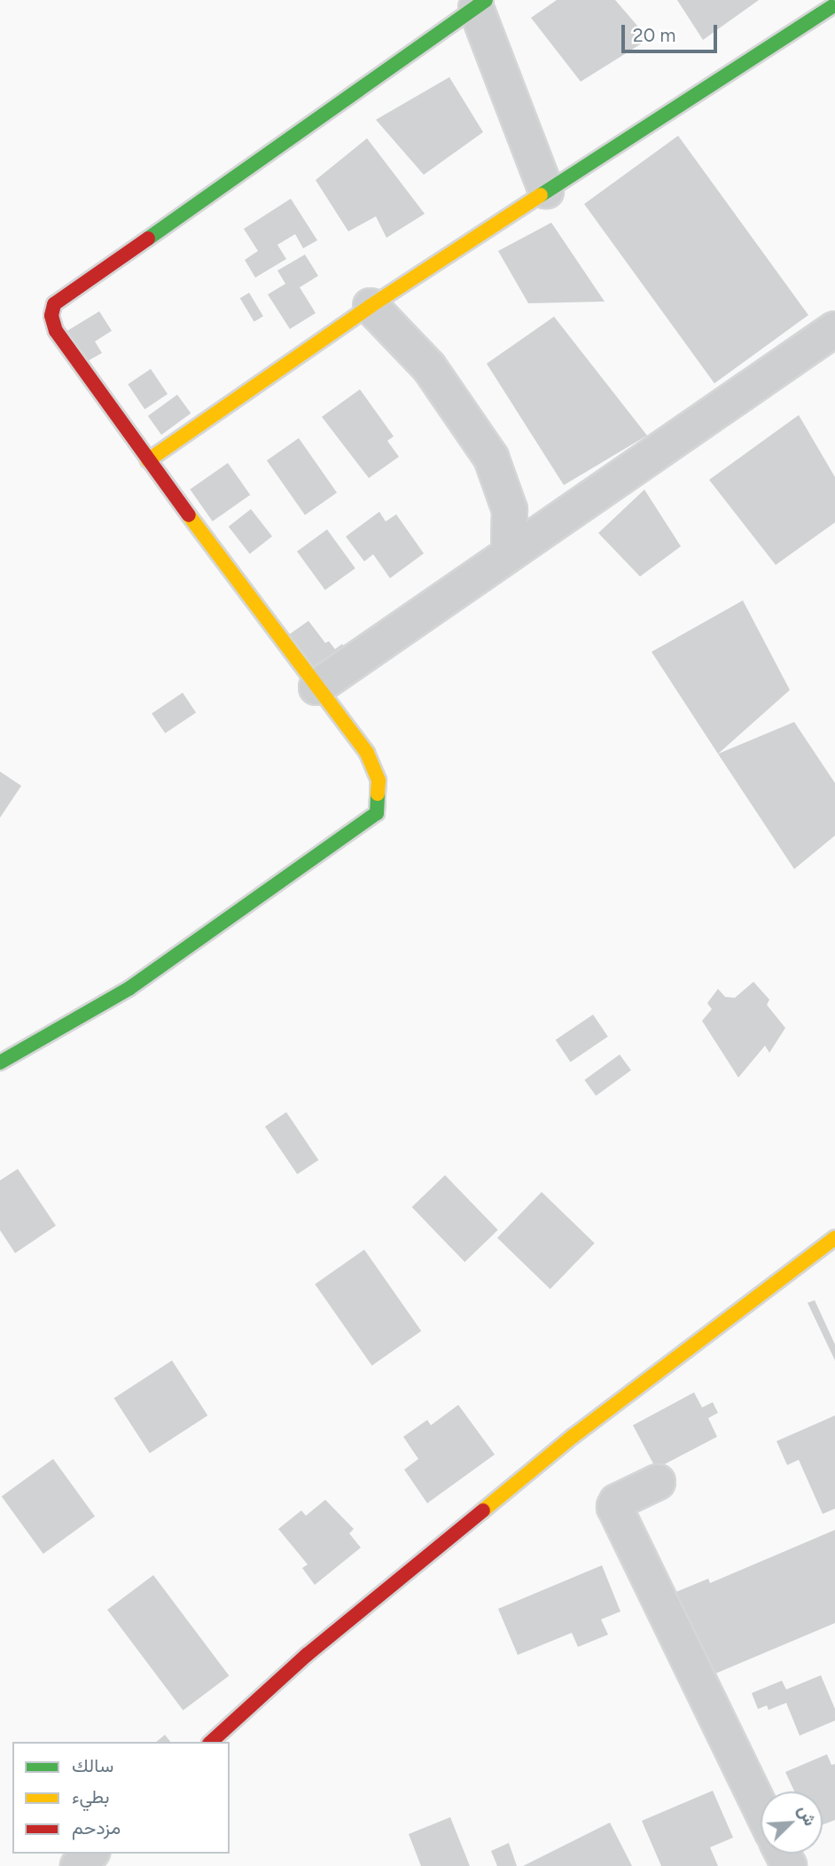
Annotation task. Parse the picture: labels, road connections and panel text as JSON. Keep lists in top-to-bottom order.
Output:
{
  "legend": ["سالك", "بطيء", "مزدحم"],
  "scale_bar": "20 m",
  "north": "top right"
}
